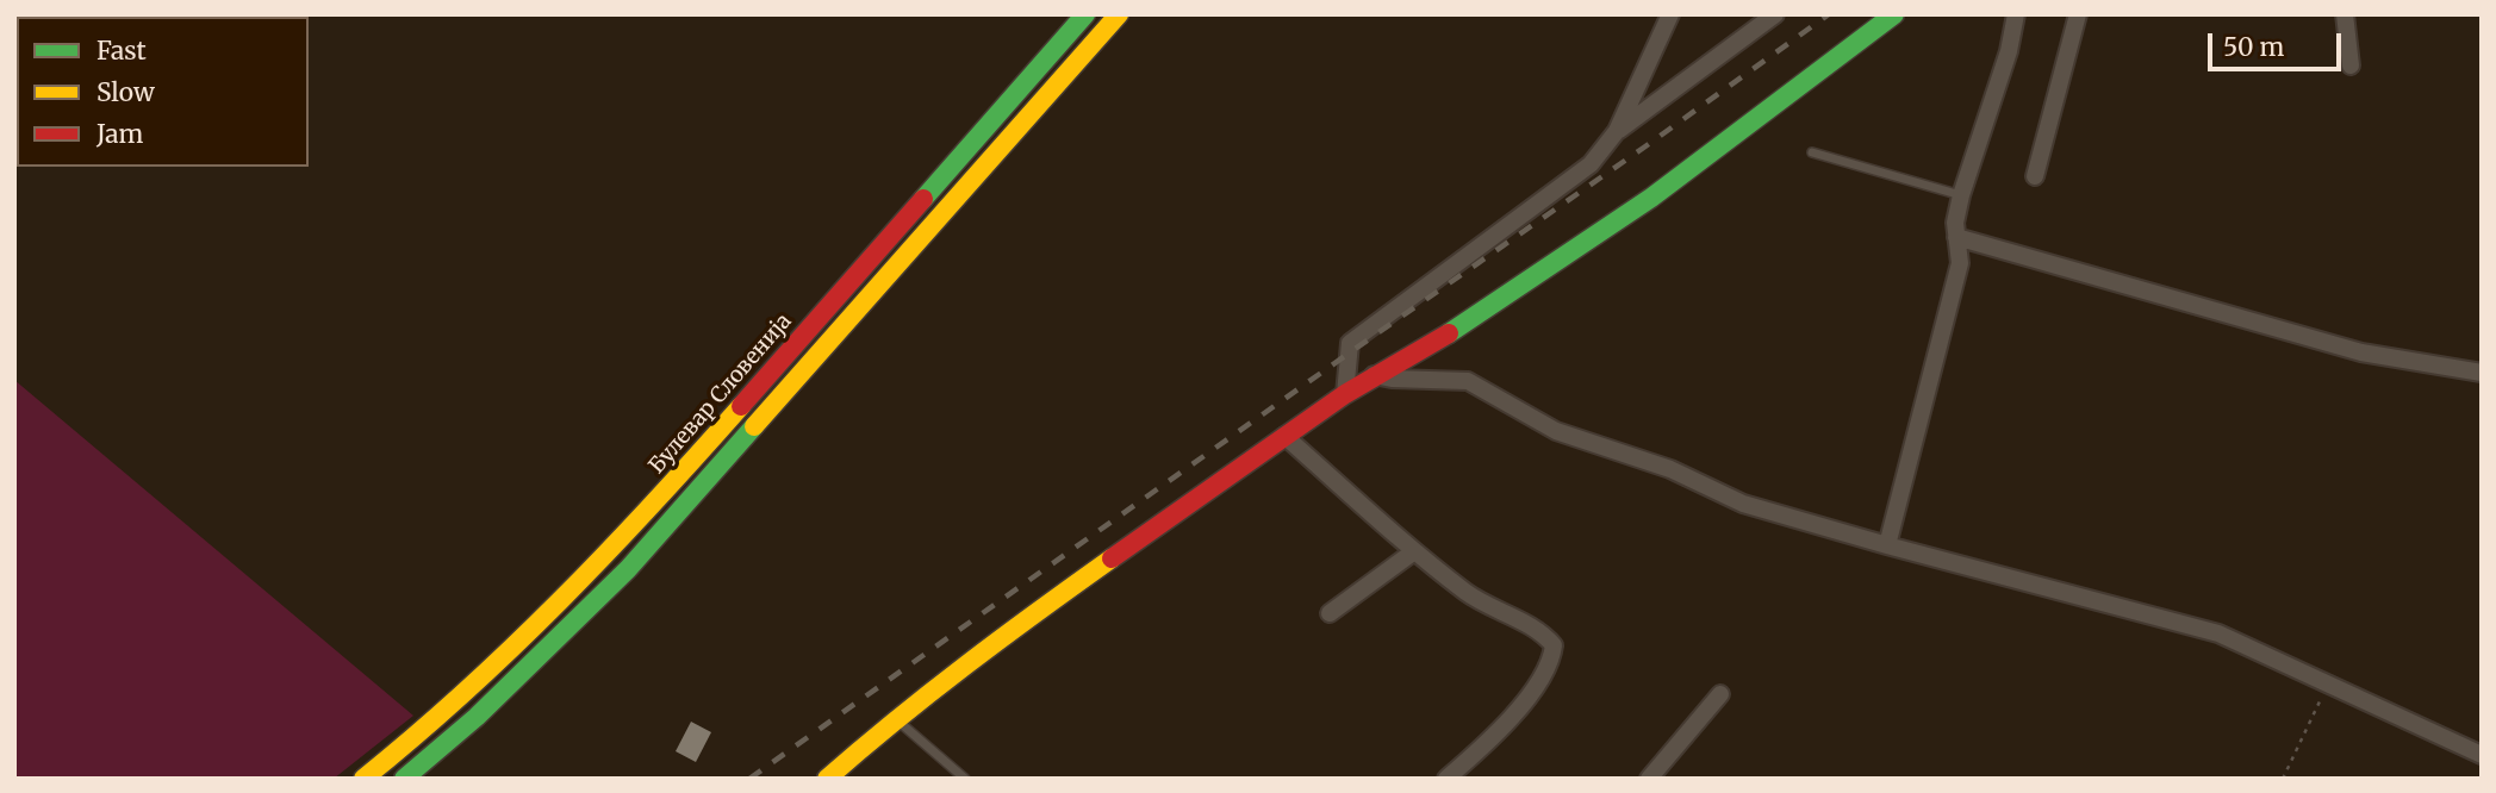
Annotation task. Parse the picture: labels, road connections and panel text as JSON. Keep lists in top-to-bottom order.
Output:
{
  "streets": {
    "street": ["Булевар Словенија"]
  },
  "legend": ["Fast", "Slow", "Jam"],
  "scale_bar": "50 m"
}
